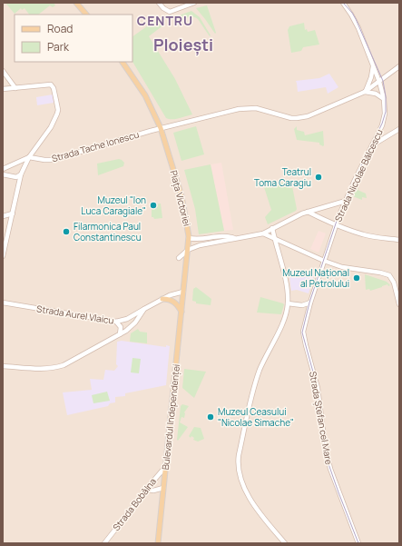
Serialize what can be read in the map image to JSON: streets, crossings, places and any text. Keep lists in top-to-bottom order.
{
  "streets": {
    "main road": [
      "Strada Tache Ionescu",
      "Strada Nicolae Bălcescu",
      "Piața Victoriei",
      "Strada Aurel Vlaicu",
      "Bulevardul Independenței",
      "Strada Ștefan cel Mare",
      "Strada Bobâlna"
    ]
  },
  "crossings": [
    ["Strada Tache Ionescu", "Strada Nicolae Bălcescu"],
    ["Strada Tache Ionescu", "Piața Victoriei"],
    ["Strada Nicolae Bălcescu", "Strada Ștefan cel Mare"],
    ["Piața Victoriei", "Strada Aurel Vlaicu"],
    ["Piața Victoriei", "Bulevardul Independenței"],
    ["Strada Aurel Vlaicu", "Bulevardul Independenței"],
    ["Bulevardul Independenței", "Strada Bobâlna"]
  ],
  "districts": ["CENTRU", "Ploiești"],
  "places": [
    "Teatrul Toma Caragiu",
    "Muzeul \"Ion Luca Caragiale\"",
    "Filarmonica Paul Constantinescu",
    "Muzeul Național al Petrolului",
    "Muzeul Ceasului \"Nicolae Simache\""
  ],
  "legend": ["Road", "Park"]
}
